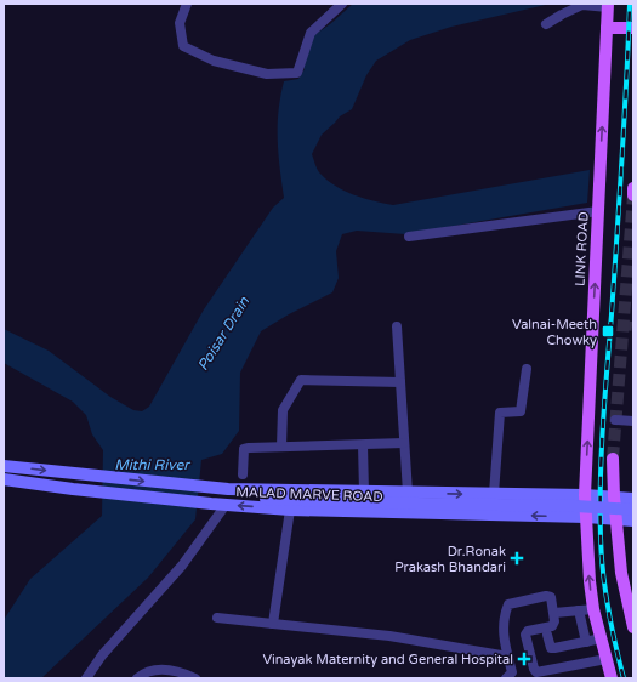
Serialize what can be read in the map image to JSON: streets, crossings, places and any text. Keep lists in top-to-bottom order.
{
  "streets": {
    "main road": ["LINK ROAD", "MALAD MARVE ROAD"]
  },
  "crossings": [
    ["LINK ROAD", "MALAD MARVE ROAD"]
  ],
  "one_way": ["LINK ROAD"],
  "water": ["Poisar Drain", "Mithi River"],
  "places": {
    "transit": ["Valnai-Meeth Chowky"],
    "health": ["Dr.Ronak Prakash Bhandari", "Vinayak Maternity and General Hospital"]
  }
}
